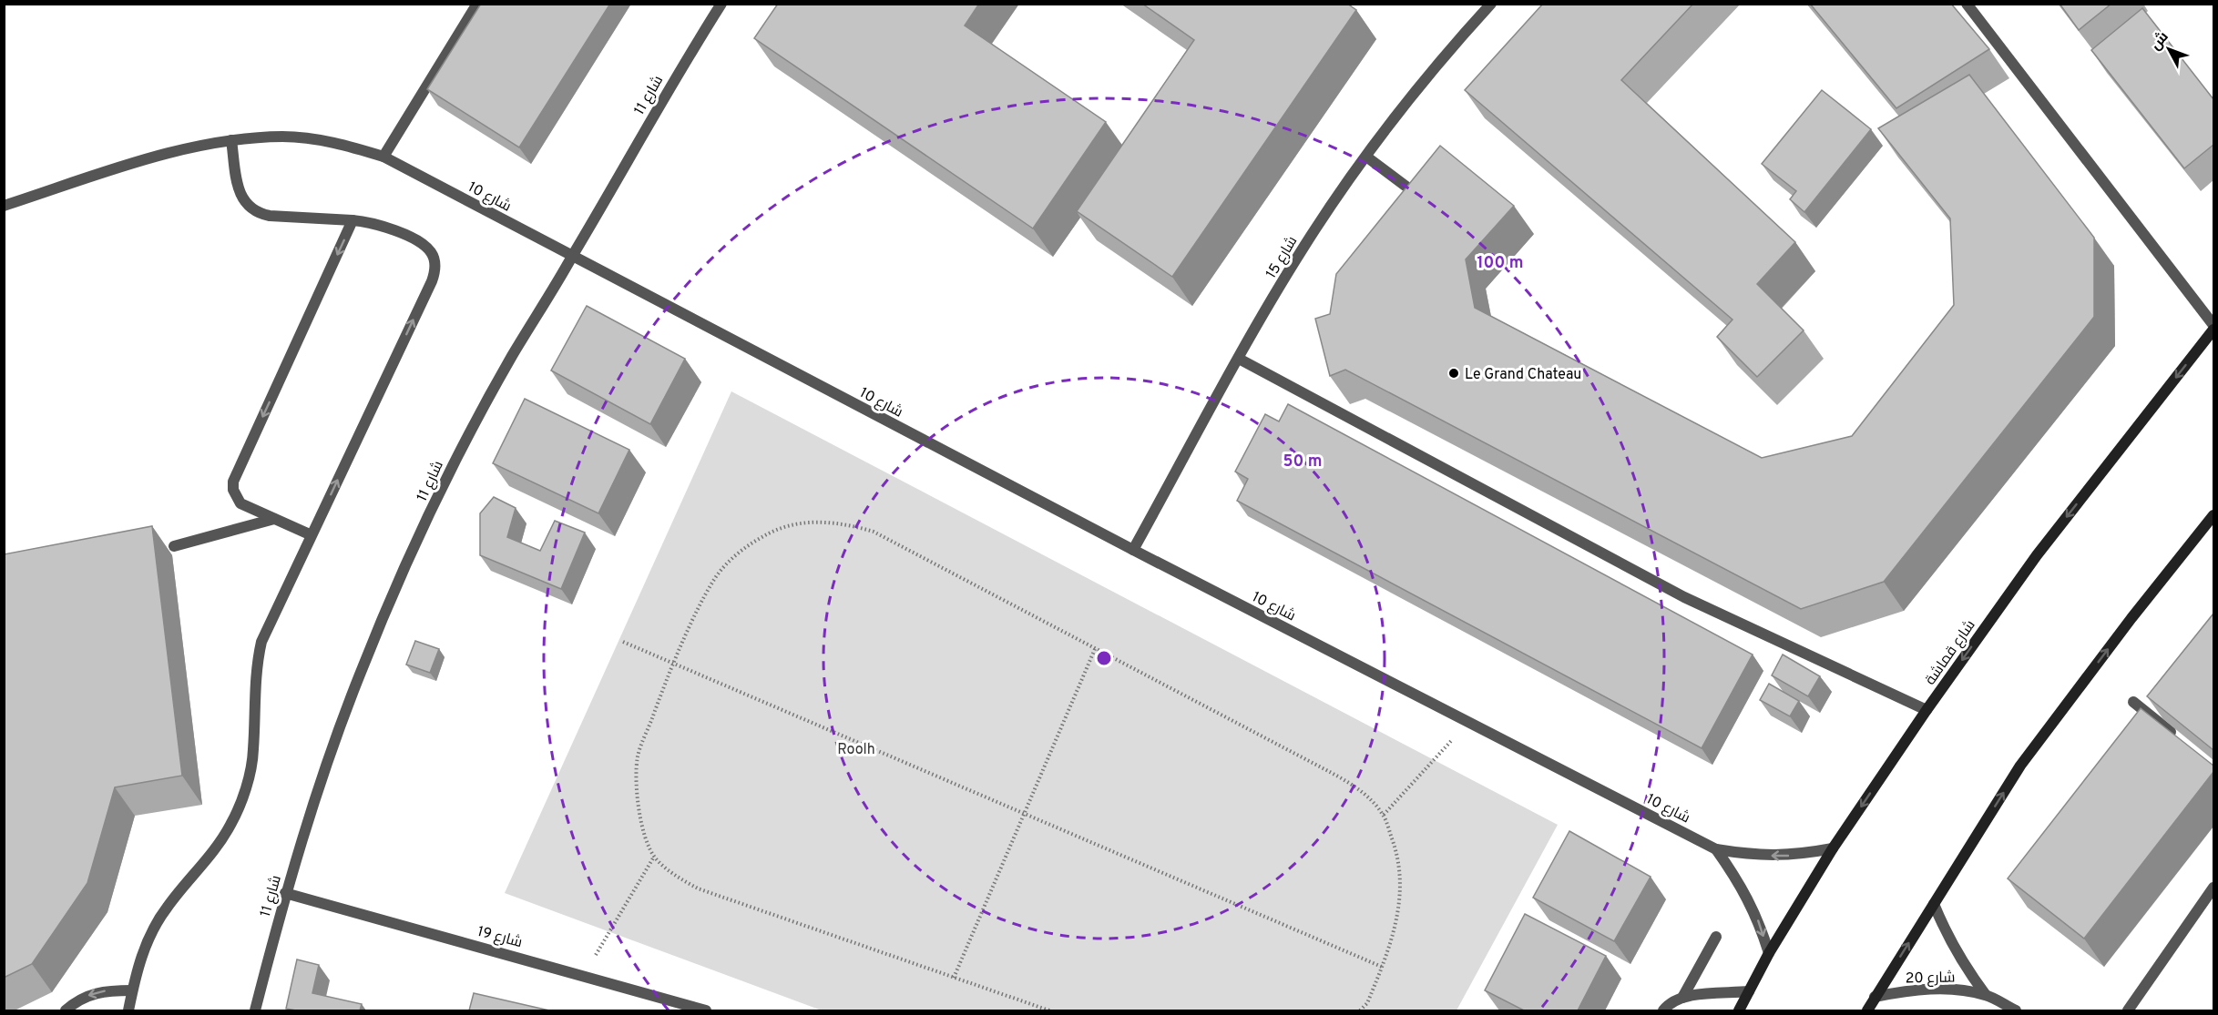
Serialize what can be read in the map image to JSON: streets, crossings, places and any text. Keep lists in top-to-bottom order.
{
  "streets": {
    "street": [
      "شارع 11",
      "شارع 10",
      "شارع 15",
      "شارع قماشة",
      "شارع 19",
      "شارع 20"
    ]
  },
  "crossings": [
    ["شارع 11", "شارع 10"],
    ["شارع 11", "شارع 19"],
    ["شارع 10", "شارع 15"],
    ["شارع 10", "شارع قماشة"]
  ],
  "one_way": ["شارع قماشة"],
  "parks": ["Roolh"],
  "places": ["Le Grand Chateau"],
  "north": "top left",
  "rings": ["100 m", "50 m"]
}
